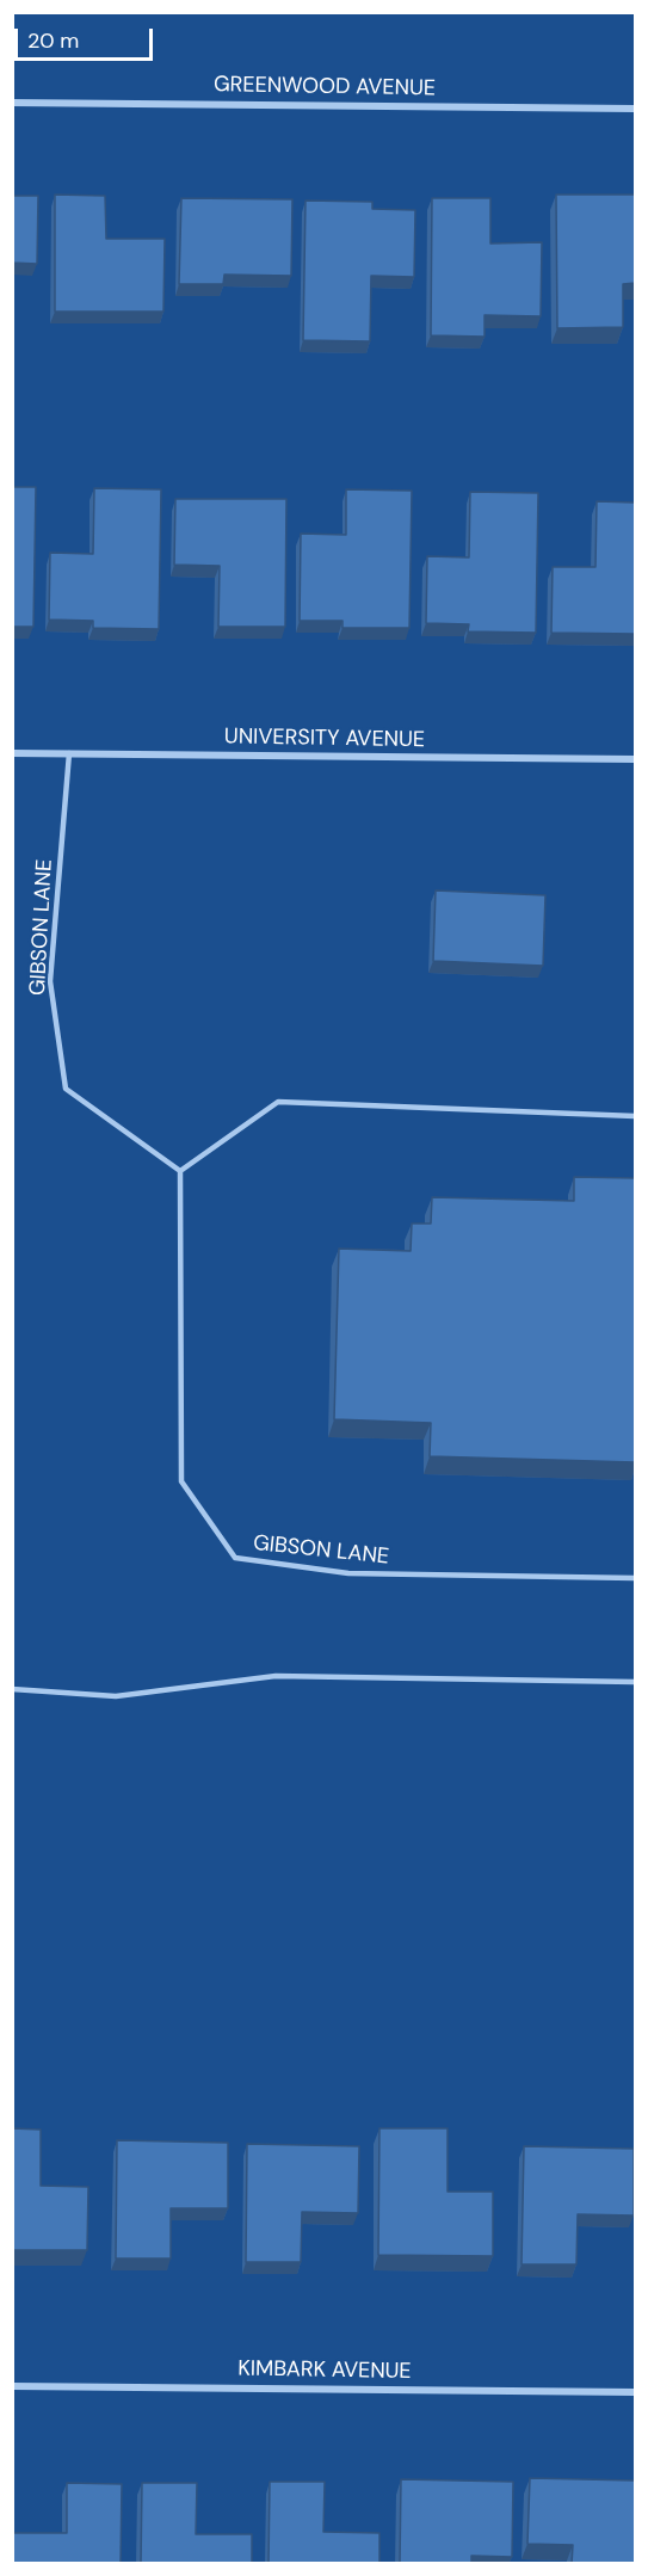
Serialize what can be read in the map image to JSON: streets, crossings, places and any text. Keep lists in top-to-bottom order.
{
  "streets": {
    "street": ["GREENWOOD AVENUE", "UNIVERSITY AVENUE", "KIMBARK AVENUE"],
    "lane": ["GIBSON LANE"]
  },
  "crossings": [
    ["UNIVERSITY AVENUE", "GIBSON LANE"]
  ],
  "scale_bar": "20 m"
}
